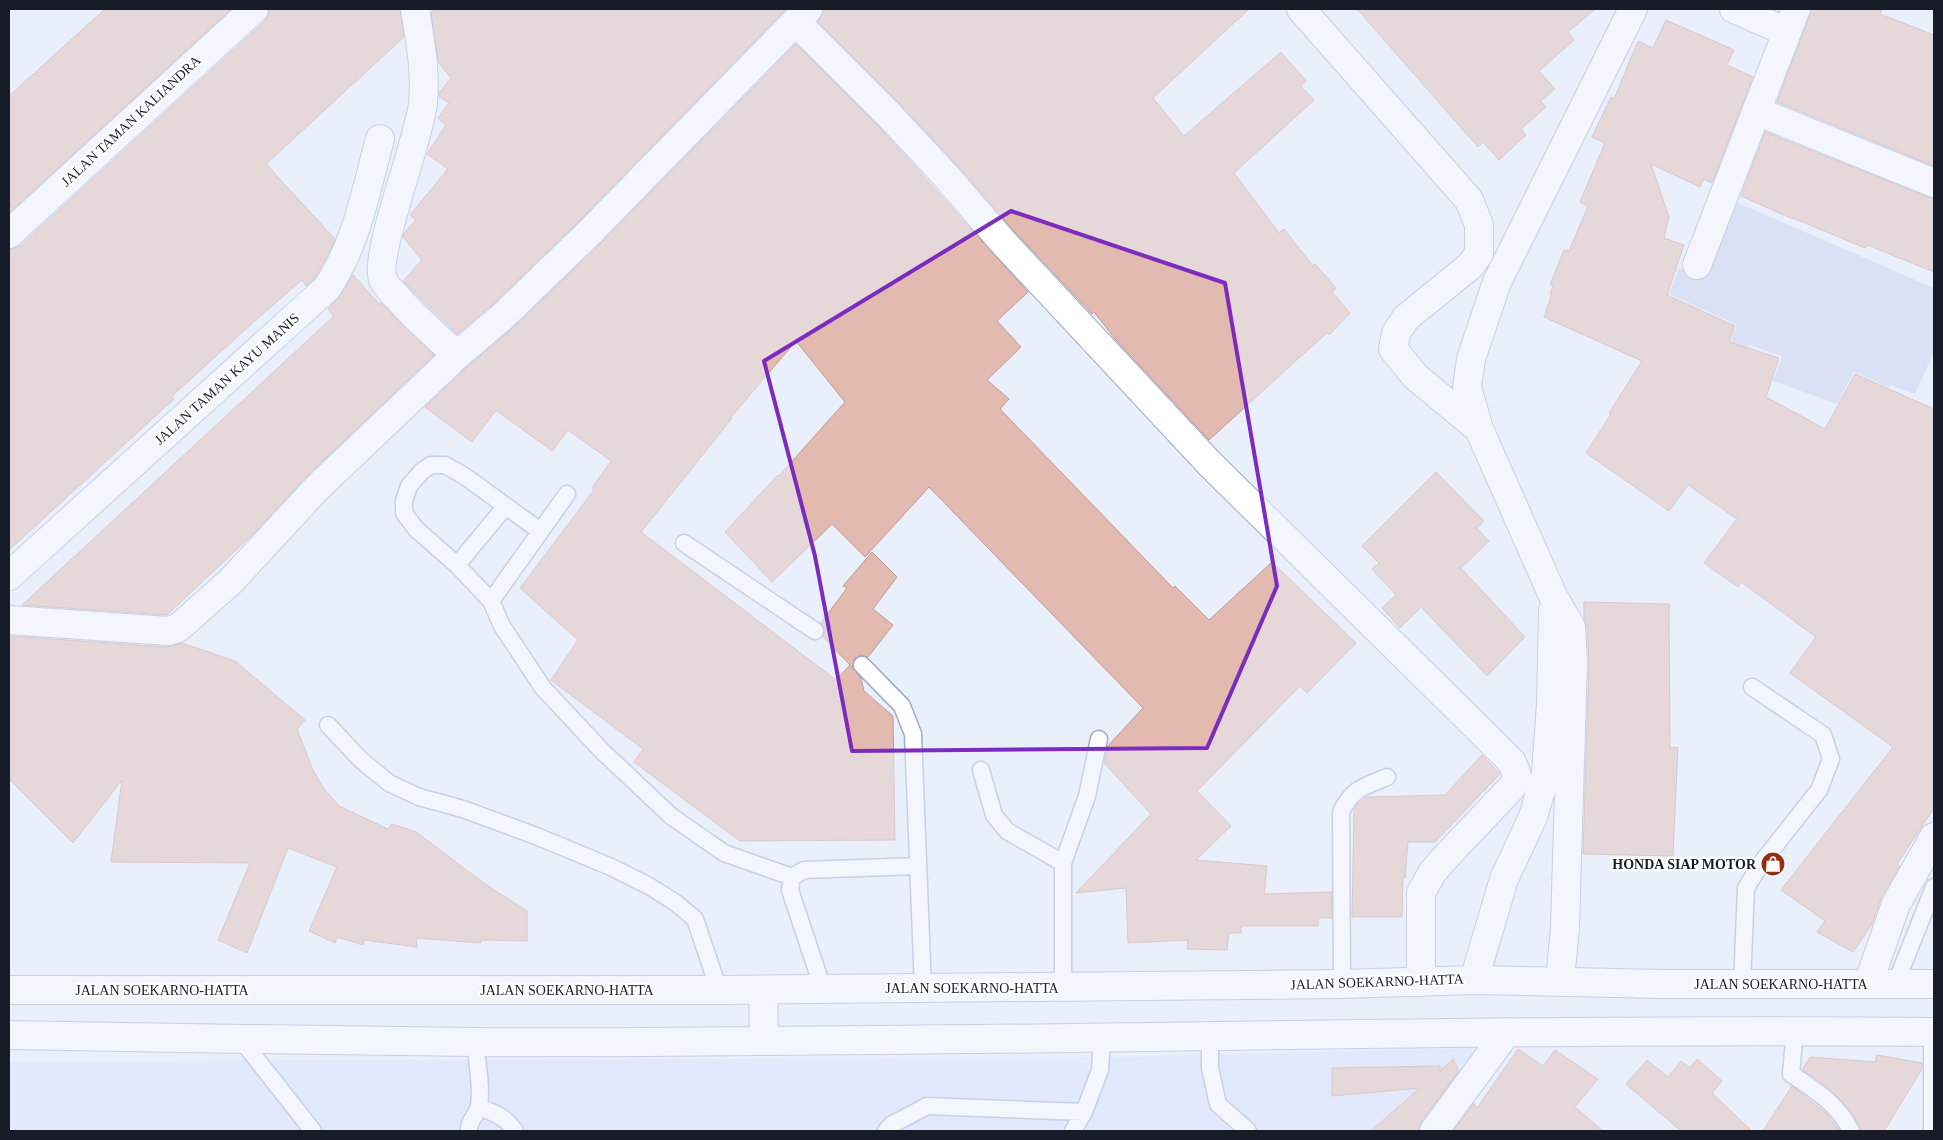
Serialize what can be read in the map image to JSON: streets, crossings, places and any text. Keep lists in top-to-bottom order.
{
  "streets": {
    "main road": ["JALAN TAMAN KALIANDRA", "JALAN TAMAN KAYU MANIS", "JALAN SOEKARNO-HATTA"]
  },
  "places": {
    "shop": ["HONDA SIAP MOTOR"]
  }
}
